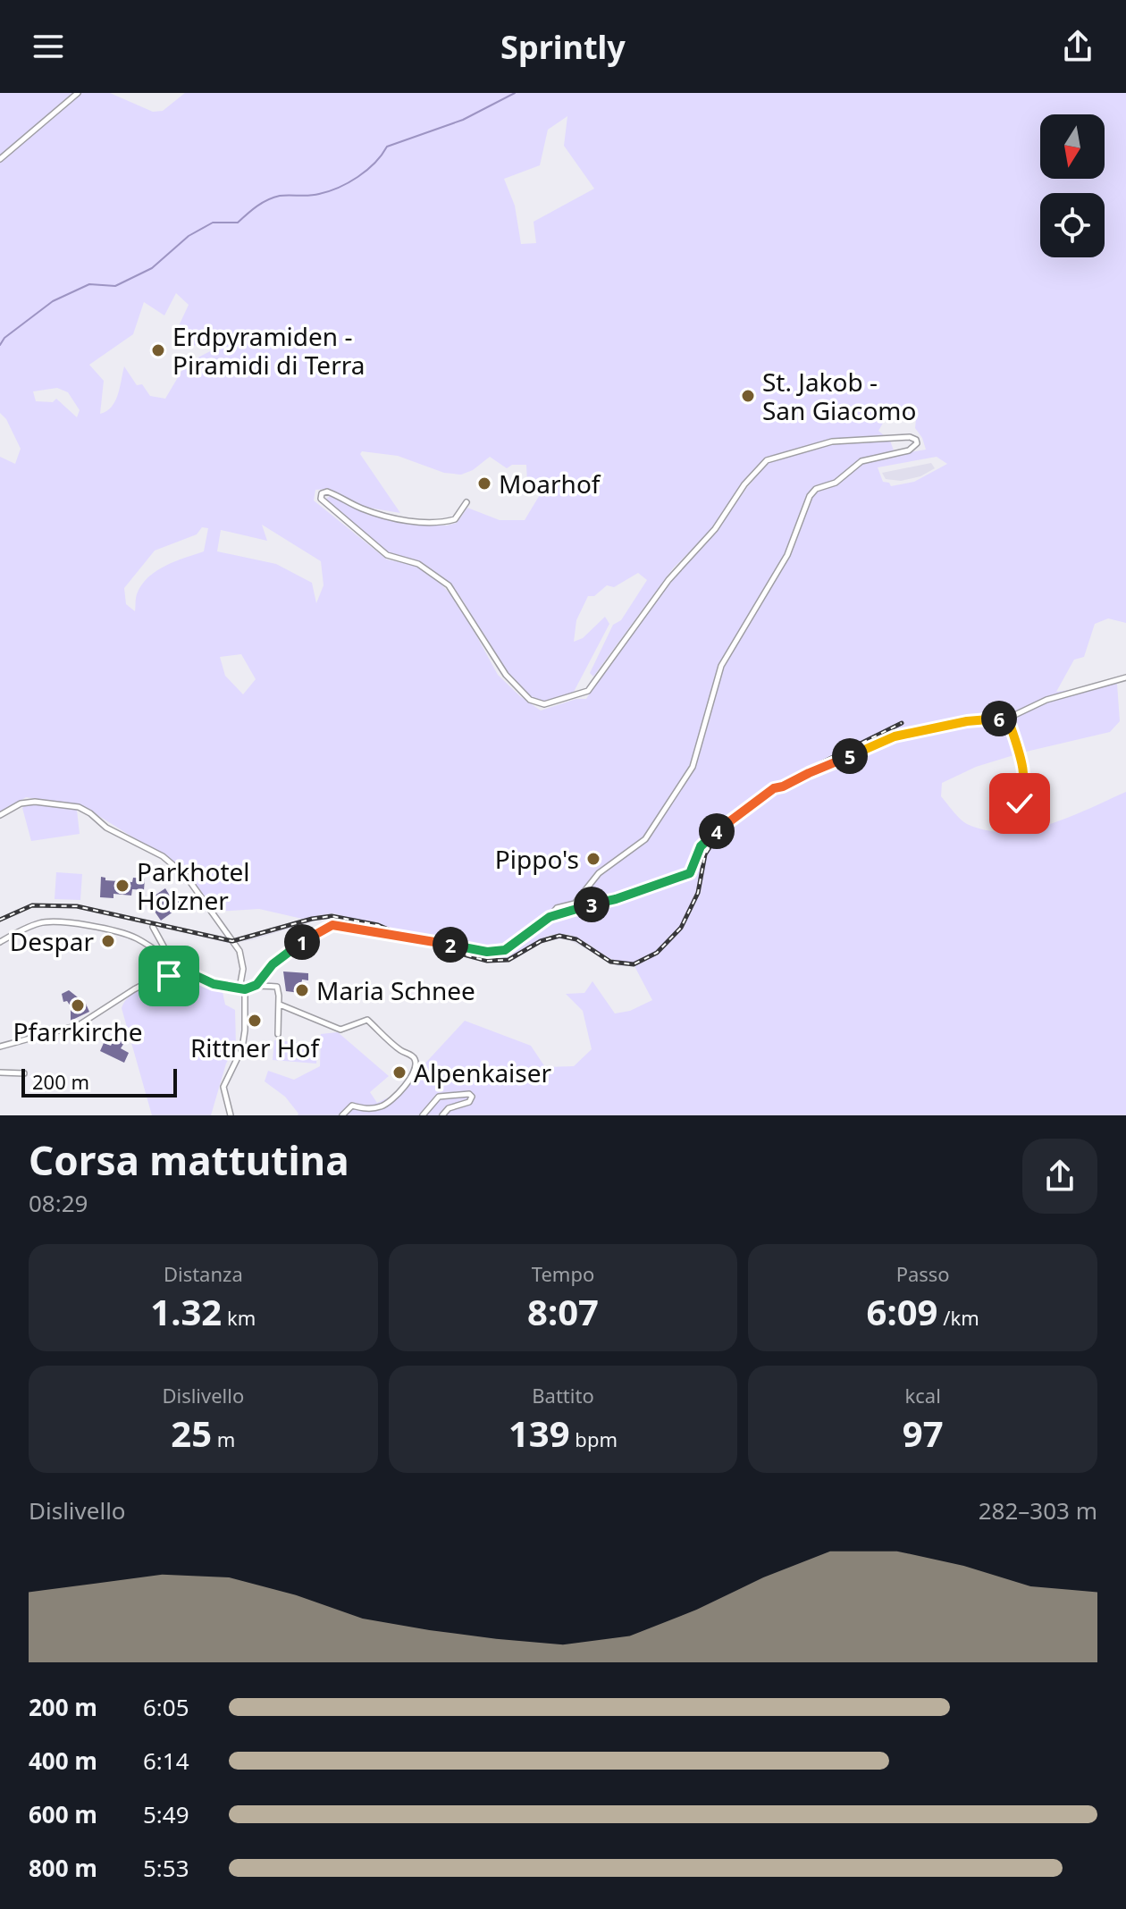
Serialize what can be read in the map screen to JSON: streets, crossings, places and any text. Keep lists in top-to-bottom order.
{
  "places": [
    "Erdpyramiden - Piramidi di Terra",
    "St. Jakob - San Giacomo",
    "Moarhof",
    "Pippo's",
    "Parkhotel Holzner",
    "Despar",
    "Maria Schnee",
    "Pfarrkirche",
    "Rittner Hof",
    "Alpenkaiser"
  ],
  "scale_bar": "200 m",
  "north": "bottom",
  "page": {
    "header": "Sprintly",
    "pins": [
      "6",
      "5",
      "4",
      "3",
      "1",
      "2"
    ],
    "scale": "200 m",
    "heading": ["Corsa mattutina", "08:29"],
    "stats": [
      ["Distanza", "1.32 km"],
      ["Tempo", "8:07"],
      ["Passo", "6:09 /km"],
      ["Dislivello", "25 m"],
      ["Battito", "139 bpm"],
      ["kcal", "97"]
    ],
    "chart": ["Dislivello", "282–303 m"],
    "list": [
      {
        "name": "200 m",
        "note": "6:05"
      },
      {
        "name": "400 m",
        "note": "6:14"
      },
      {
        "name": "600 m",
        "note": "5:49"
      },
      {
        "name": "800 m",
        "note": "5:53"
      }
    ]
  }
}
